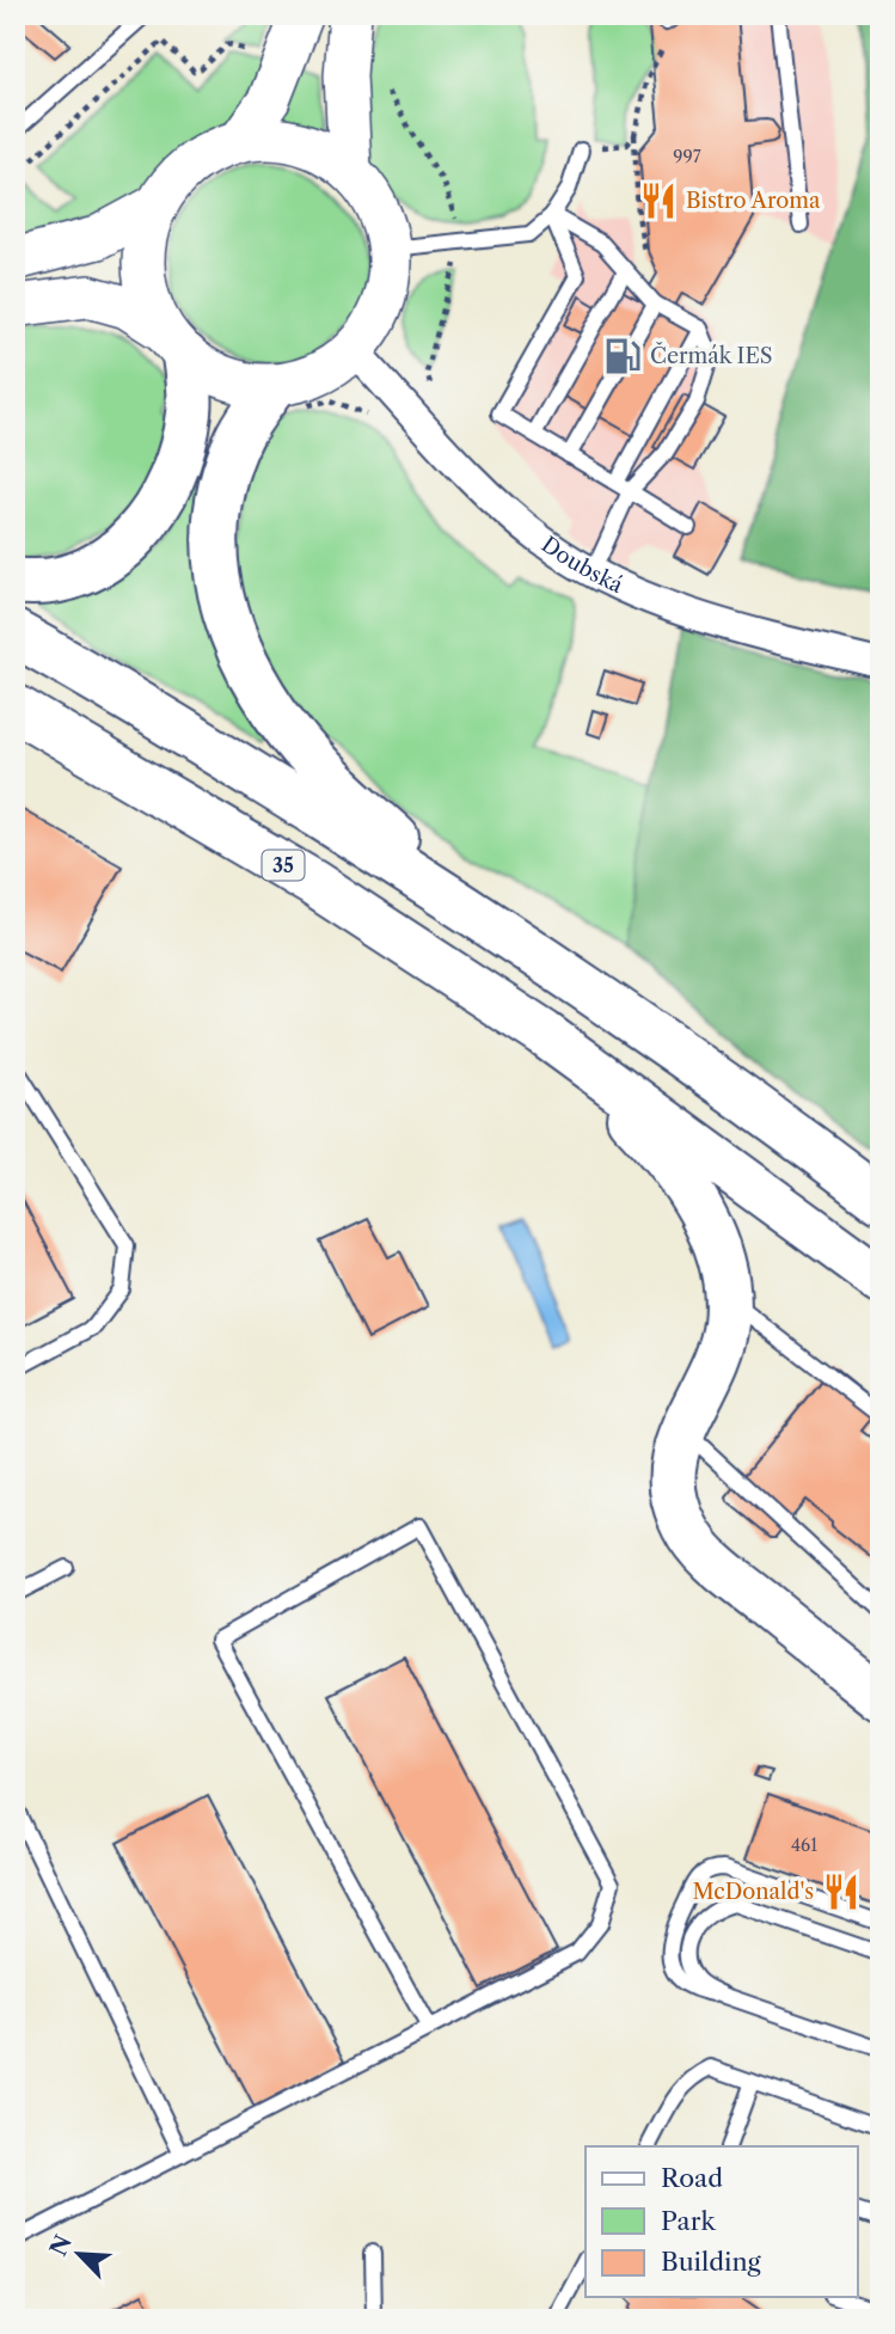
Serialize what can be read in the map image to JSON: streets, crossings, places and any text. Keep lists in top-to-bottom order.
{
  "streets": {
    "highway": ["35"],
    "street": ["Doubská"]
  },
  "places": {
    "restaurant": ["Bistro Aroma", "McDonald's"],
    "fuel station": ["Čermák IES"]
  },
  "house_numbers": ["997", "461"],
  "legend": ["Road", "Park", "Building"],
  "north": "top left"
}
